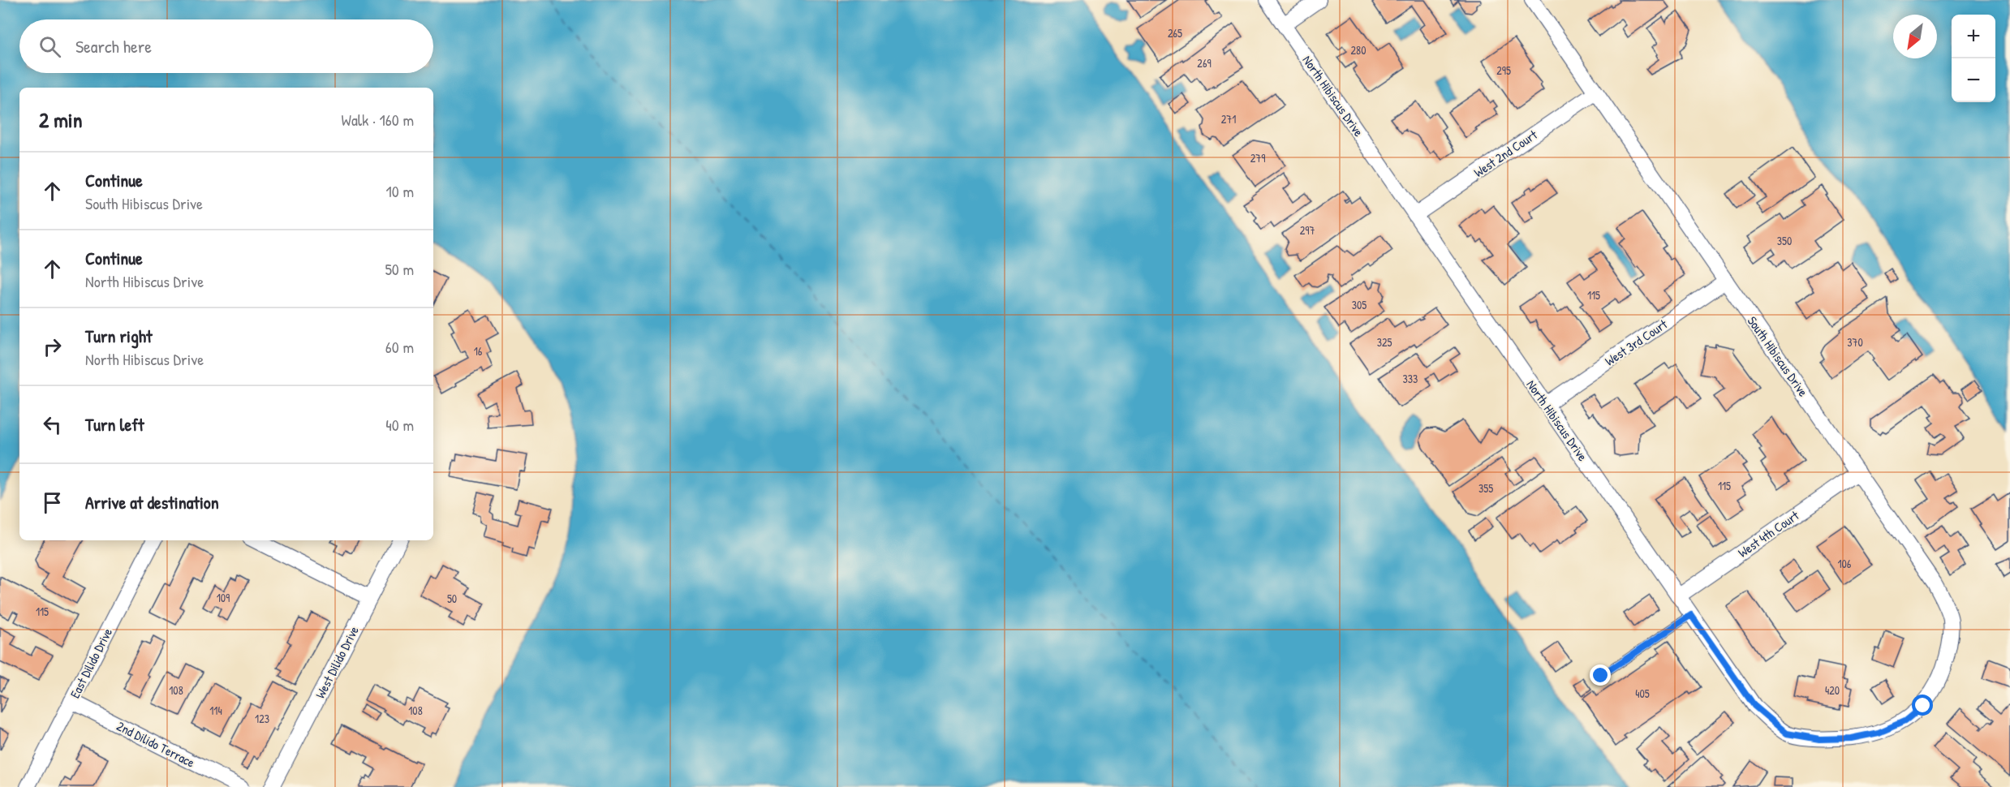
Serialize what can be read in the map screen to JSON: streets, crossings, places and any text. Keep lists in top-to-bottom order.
{
  "streets": {
    "street": [
      "North Hibiscus Drive",
      "West 2nd Court",
      "West 3rd Court",
      "South Hibiscus Drive",
      "West 4th Court",
      "West Dilido Drive",
      "East Dilido Drive",
      "2nd Dilido Terrace"
    ]
  },
  "crossings": [
    ["North Hibiscus Drive", "West 2nd Court"],
    ["North Hibiscus Drive", "West 3rd Court"],
    ["North Hibiscus Drive", "South Hibiscus Drive"],
    ["North Hibiscus Drive", "West 4th Court"],
    ["West 2nd Court", "South Hibiscus Drive"],
    ["West 3rd Court", "South Hibiscus Drive"],
    ["South Hibiscus Drive", "West 4th Court"],
    ["East Dilido Drive", "2nd Dilido Terrace"]
  ],
  "house_numbers": [
    "265",
    "280",
    "269",
    "295",
    "271",
    "279",
    "297",
    "350",
    "115",
    "305",
    "325",
    "370",
    "16",
    "333",
    "115",
    "355",
    "106",
    "109",
    "50",
    "115",
    "108",
    "420",
    "405",
    "114",
    "108",
    "123"
  ],
  "north": "bottom left",
  "page": {
    "map_buttons": ["+", "−"],
    "search": "Search here",
    "heading": ["2 min", "Walk · 160 m"],
    "list": [
      ["Continue", "South Hibiscus Drive", "10 m"],
      ["Continue", "North Hibiscus Drive", "50 m"],
      ["Turn right", "North Hibiscus Drive", "60 m"],
      ["Turn left", "40 m"],
      "Arrive at destination"
    ]
  }
}
